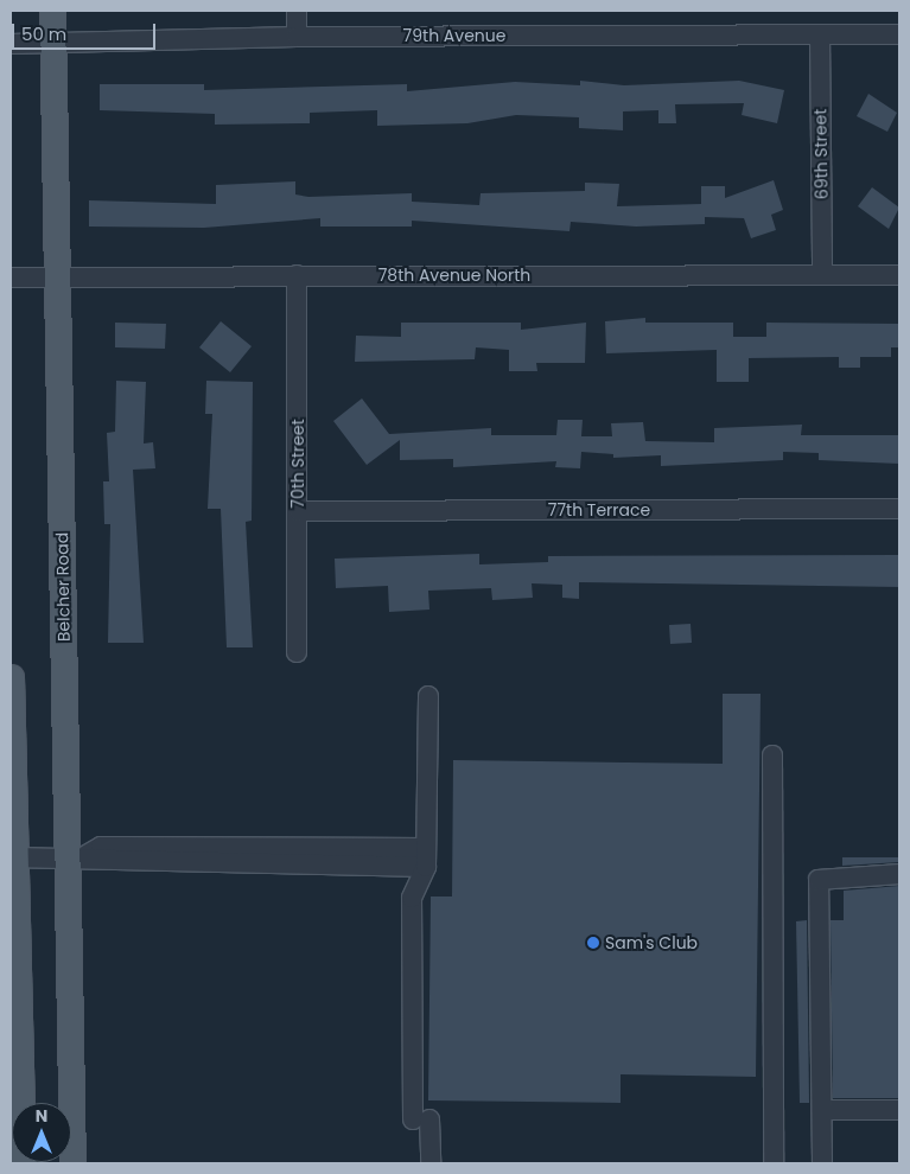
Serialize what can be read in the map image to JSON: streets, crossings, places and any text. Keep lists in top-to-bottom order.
{
  "streets": {
    "main road": ["Belcher Road"],
    "street": [
      "79th Avenue",
      "69th Street",
      "78th Avenue North",
      "70th Street",
      "77th Terrace"
    ]
  },
  "crossings": [
    ["79th Avenue", "69th Street"],
    ["79th Avenue", "Belcher Road"],
    ["69th Street", "78th Avenue North"],
    ["78th Avenue North", "70th Street"],
    ["78th Avenue North", "Belcher Road"],
    ["70th Street", "77th Terrace"]
  ],
  "places": ["Sam's Club"],
  "scale_bar": "50 m",
  "north": "top"
}
